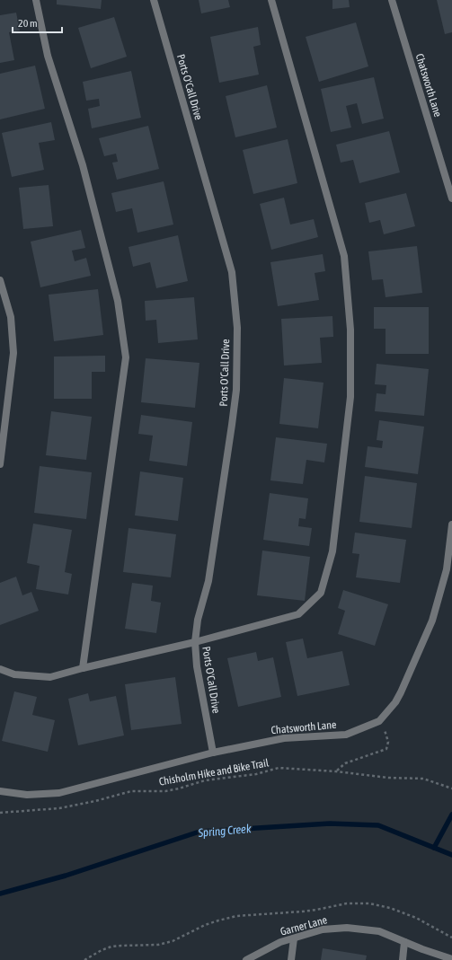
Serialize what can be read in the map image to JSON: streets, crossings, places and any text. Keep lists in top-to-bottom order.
{
  "streets": {
    "street": ["Chatsworth Lane", "Ports O'Call Drive", "Garner Lane"],
    "path": ["Chisholm Hike and Bike Trail"]
  },
  "crossings": [
    ["Chatsworth Lane", "Ports O'Call Drive"]
  ],
  "water": ["Spring Creek"],
  "scale_bar": "20 m"
}
